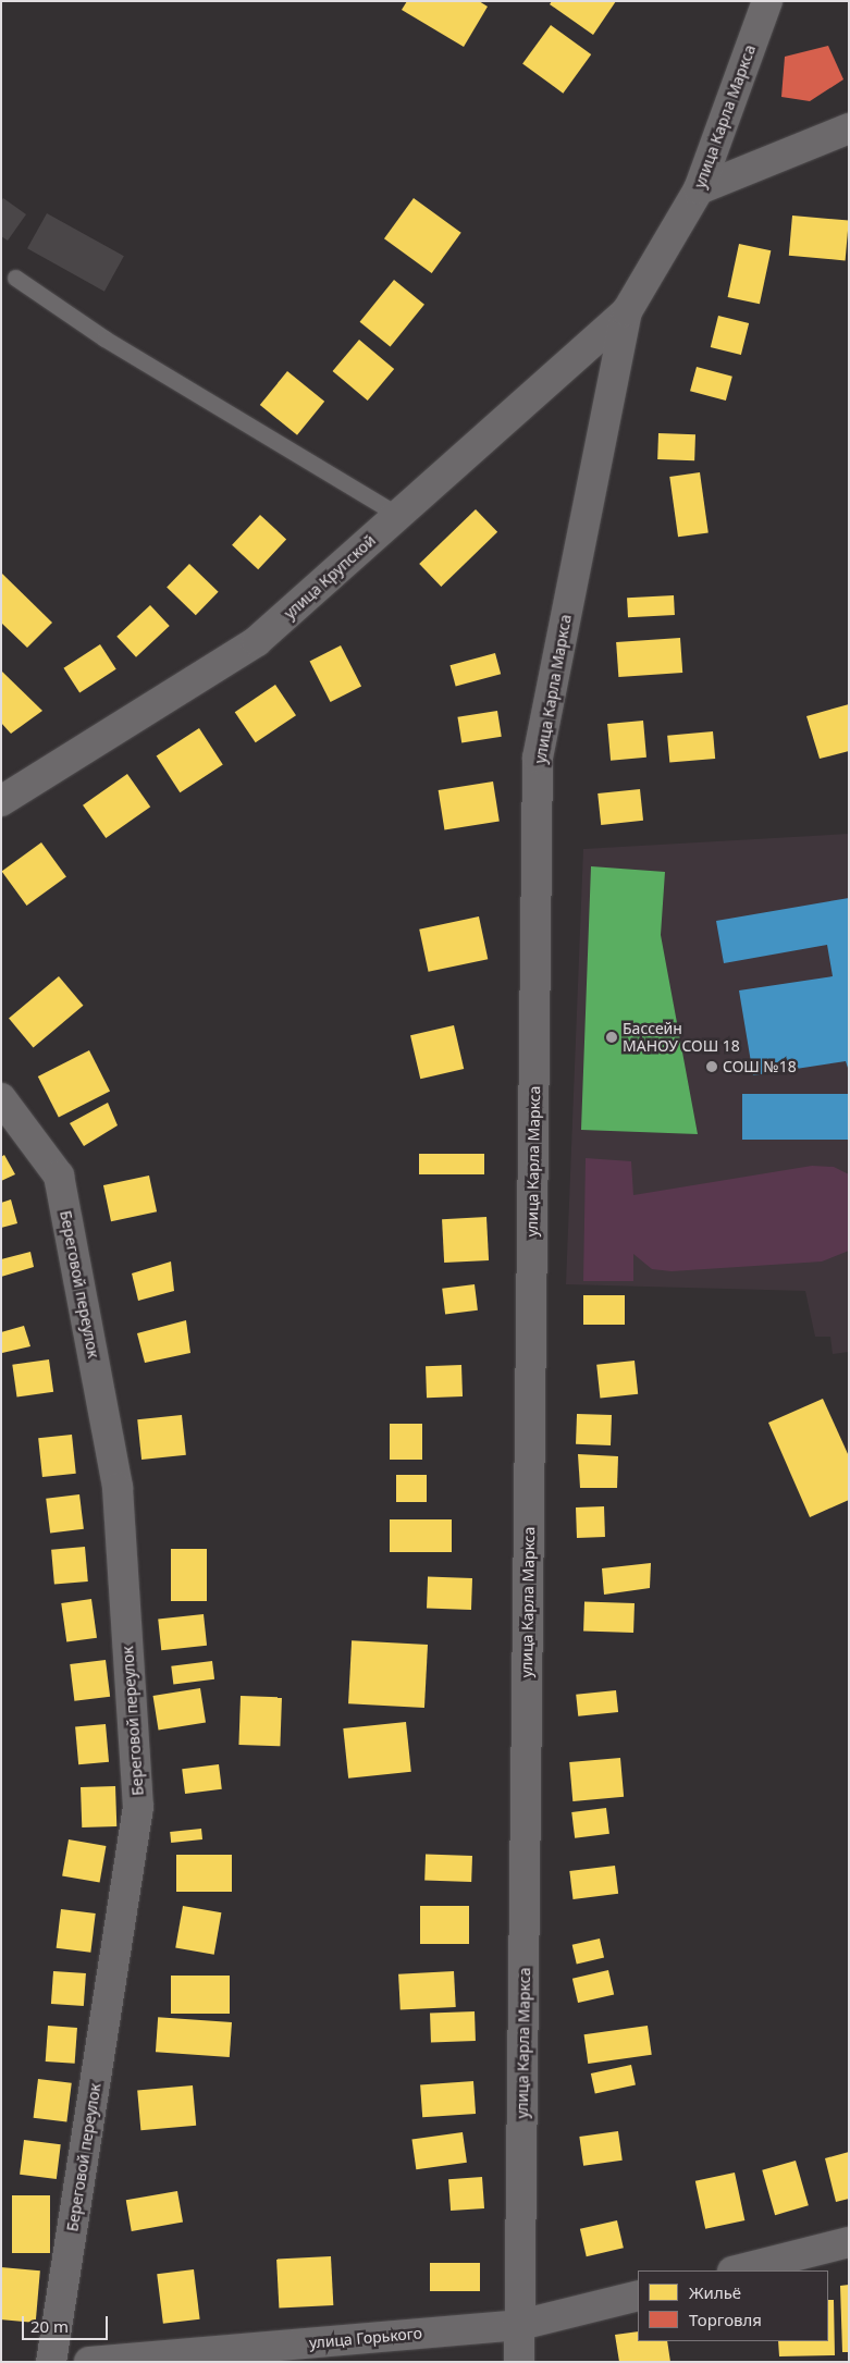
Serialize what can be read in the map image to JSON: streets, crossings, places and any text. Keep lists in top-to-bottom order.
{
  "streets": {
    "street": [
      "улица Карла Маркса",
      "улица Крупской",
      "Береговой переулок",
      "улица Горького"
    ]
  },
  "crossings": [
    ["улица Карла Маркса", "улица Крупской"],
    ["улица Карла Маркса", "улица Горького"]
  ],
  "places": ["Бассейн МАНОУ СОШ 18", "СОШ №18"],
  "legend": ["Жильё", "Торговля"],
  "scale_bar": "20 m"
}
